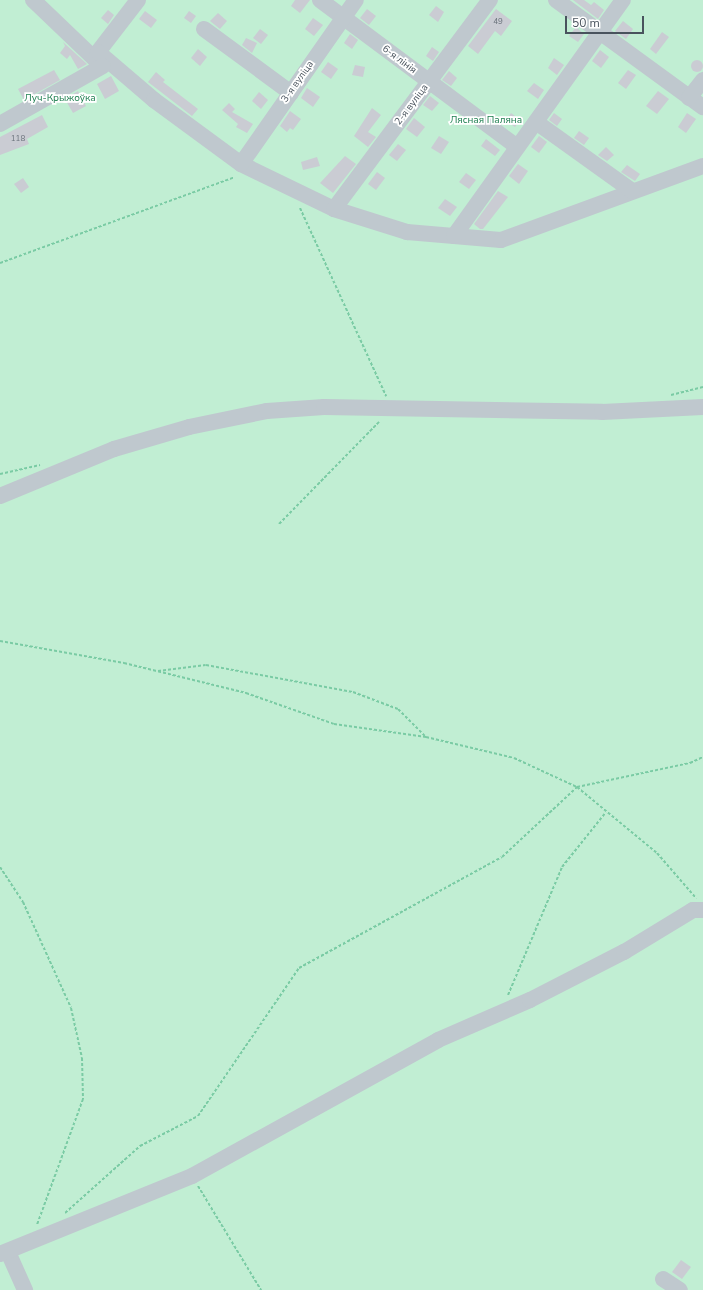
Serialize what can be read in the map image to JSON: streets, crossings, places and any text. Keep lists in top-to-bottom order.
{
  "streets": {
    "street": ["6-я лінія", "3-я вуліца", "2-я вуліца"]
  },
  "crossings": [
    ["6-я лінія", "3-я вуліца"],
    ["6-я лінія", "2-я вуліца"]
  ],
  "parks": ["Луч-Крыжоўка", "Лясная Паляна"],
  "house_numbers": ["49", "118"],
  "scale_bar": "50 m"
}
